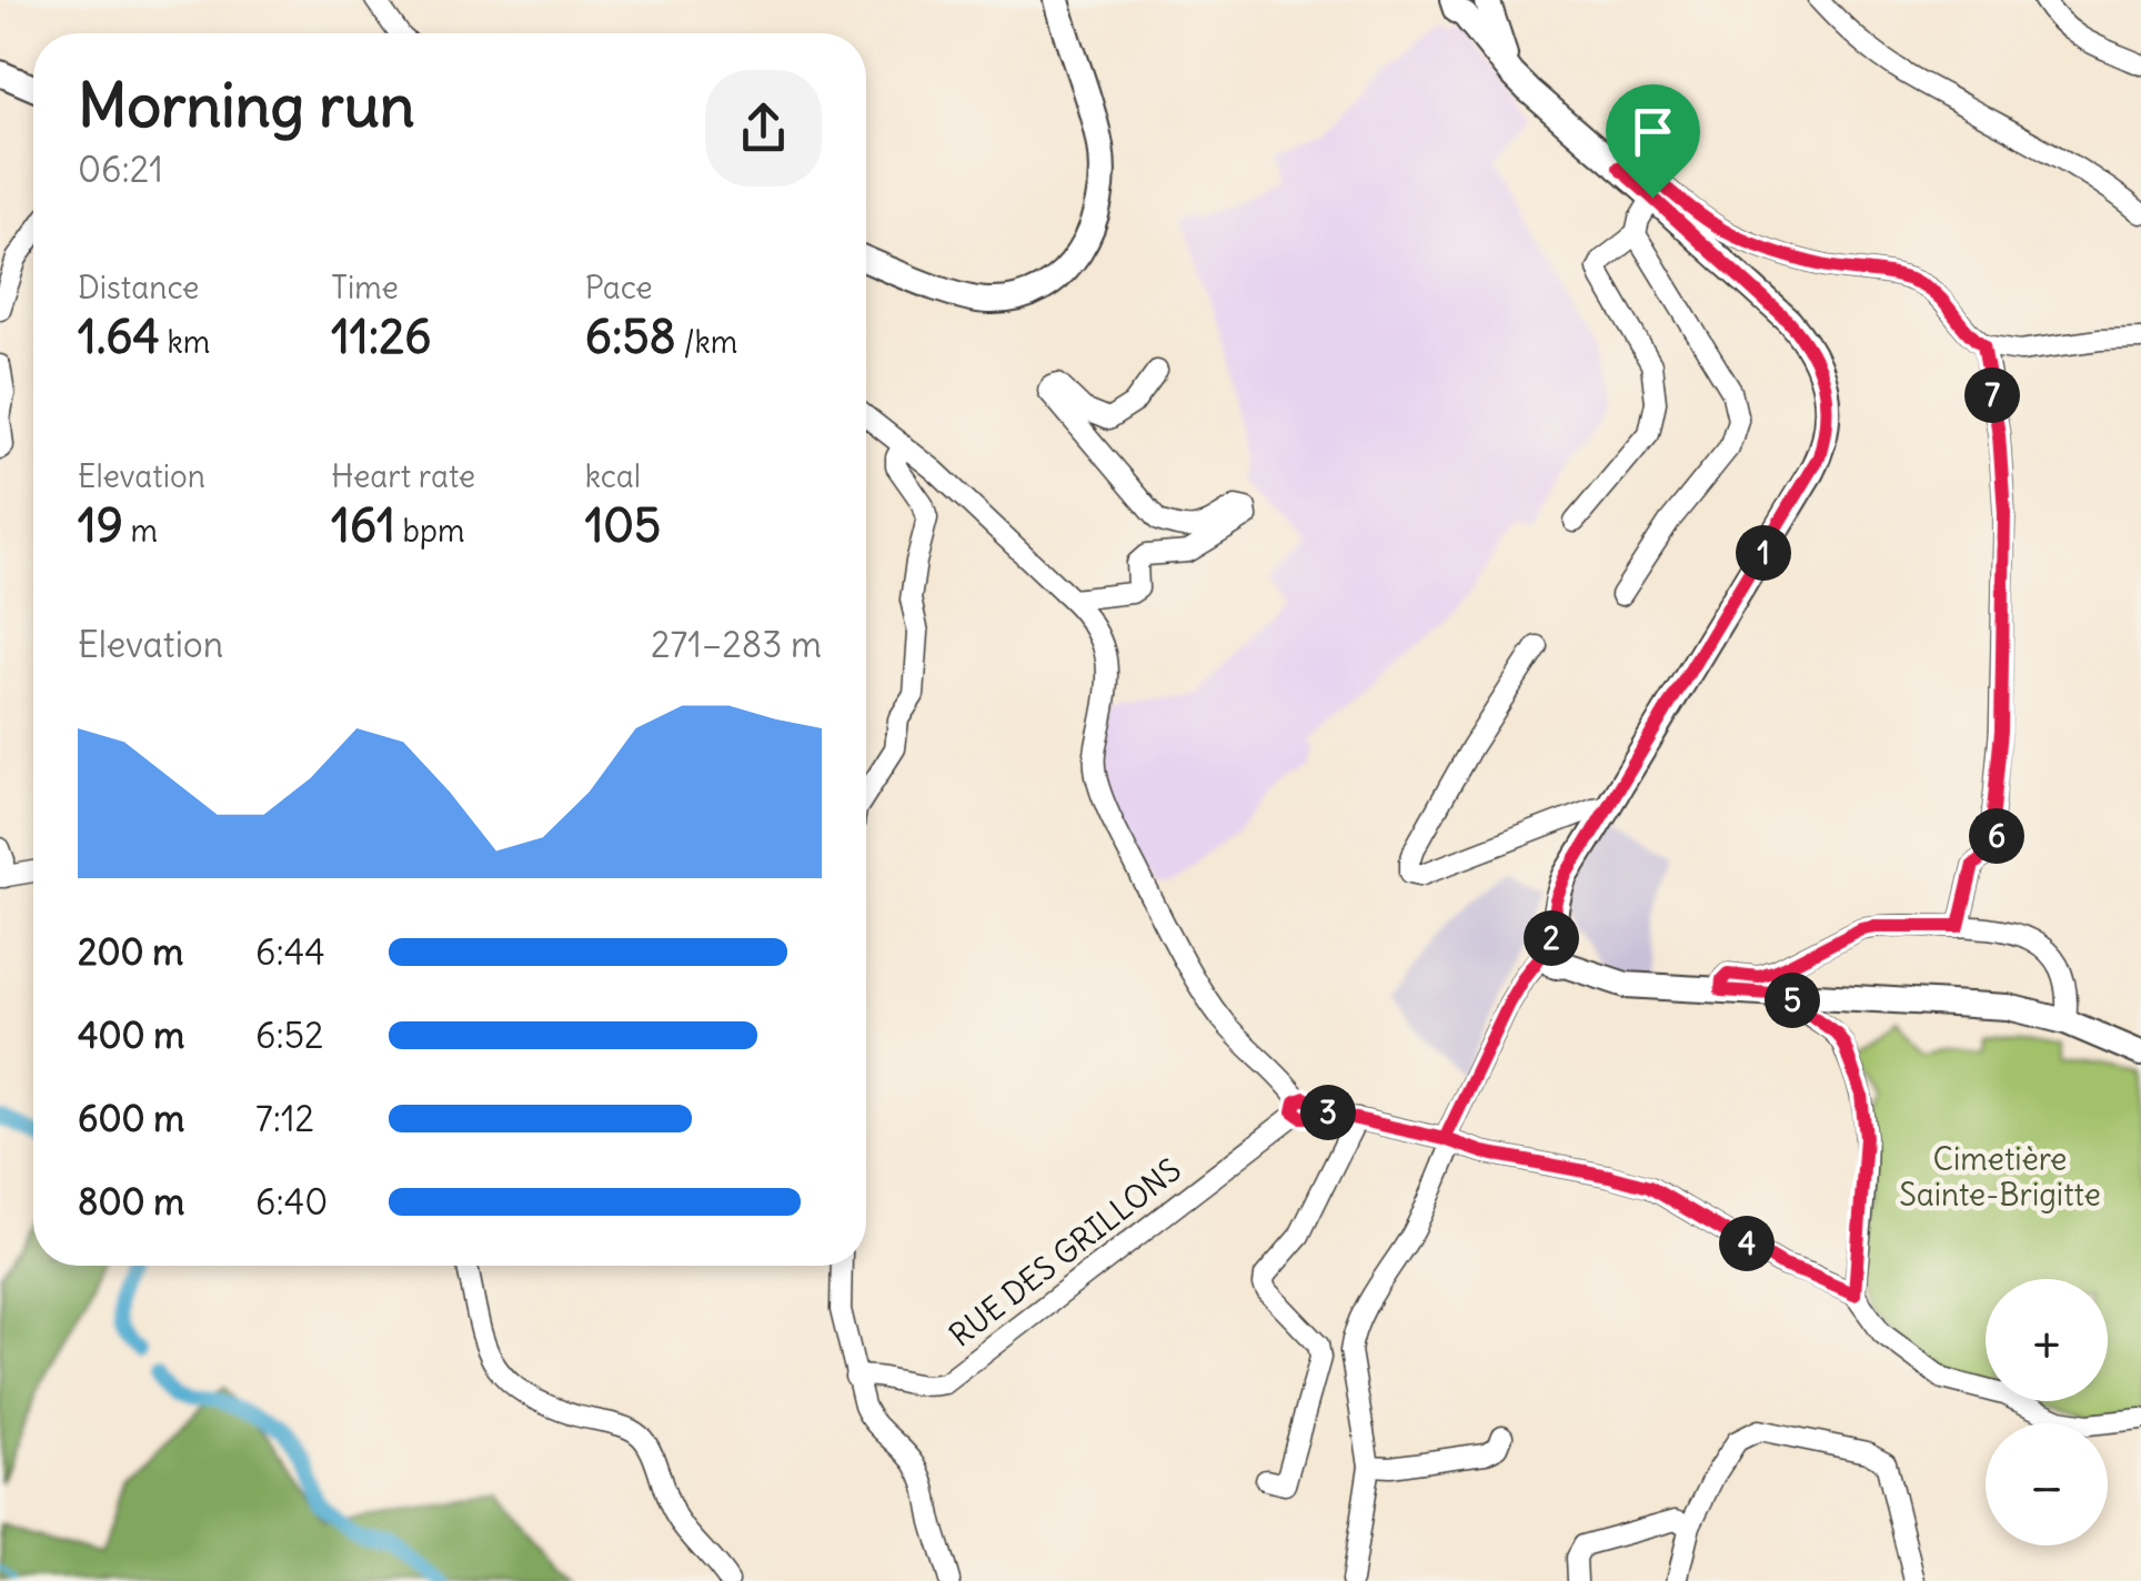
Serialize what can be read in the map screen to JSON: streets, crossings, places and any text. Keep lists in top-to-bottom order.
{
  "streets": {
    "street": ["RUE DES GRILLONS"]
  },
  "parks": ["Cimetière Sainte-Brigitte"],
  "page": {
    "heading": ["Morning run", "06:21"],
    "stats": [
      ["Distance", "1.64 km"],
      ["Time", "11:26"],
      ["Pace", "6:58 /km"],
      ["Elevation", "19 m"],
      ["Heart rate", "161 bpm"],
      ["kcal", "105"]
    ],
    "pins": [
      "7",
      "1",
      "6",
      "2",
      "5",
      "3",
      "4"
    ],
    "chart": ["Elevation", "271–283 m"],
    "list": [
      {
        "name": "200 m",
        "note": "6:44"
      },
      {
        "name": "400 m",
        "note": "6:52"
      },
      {
        "name": "600 m",
        "note": "7:12"
      },
      {
        "name": "800 m",
        "note": "6:40"
      }
    ],
    "map_buttons": ["+", "−"]
  }
}
